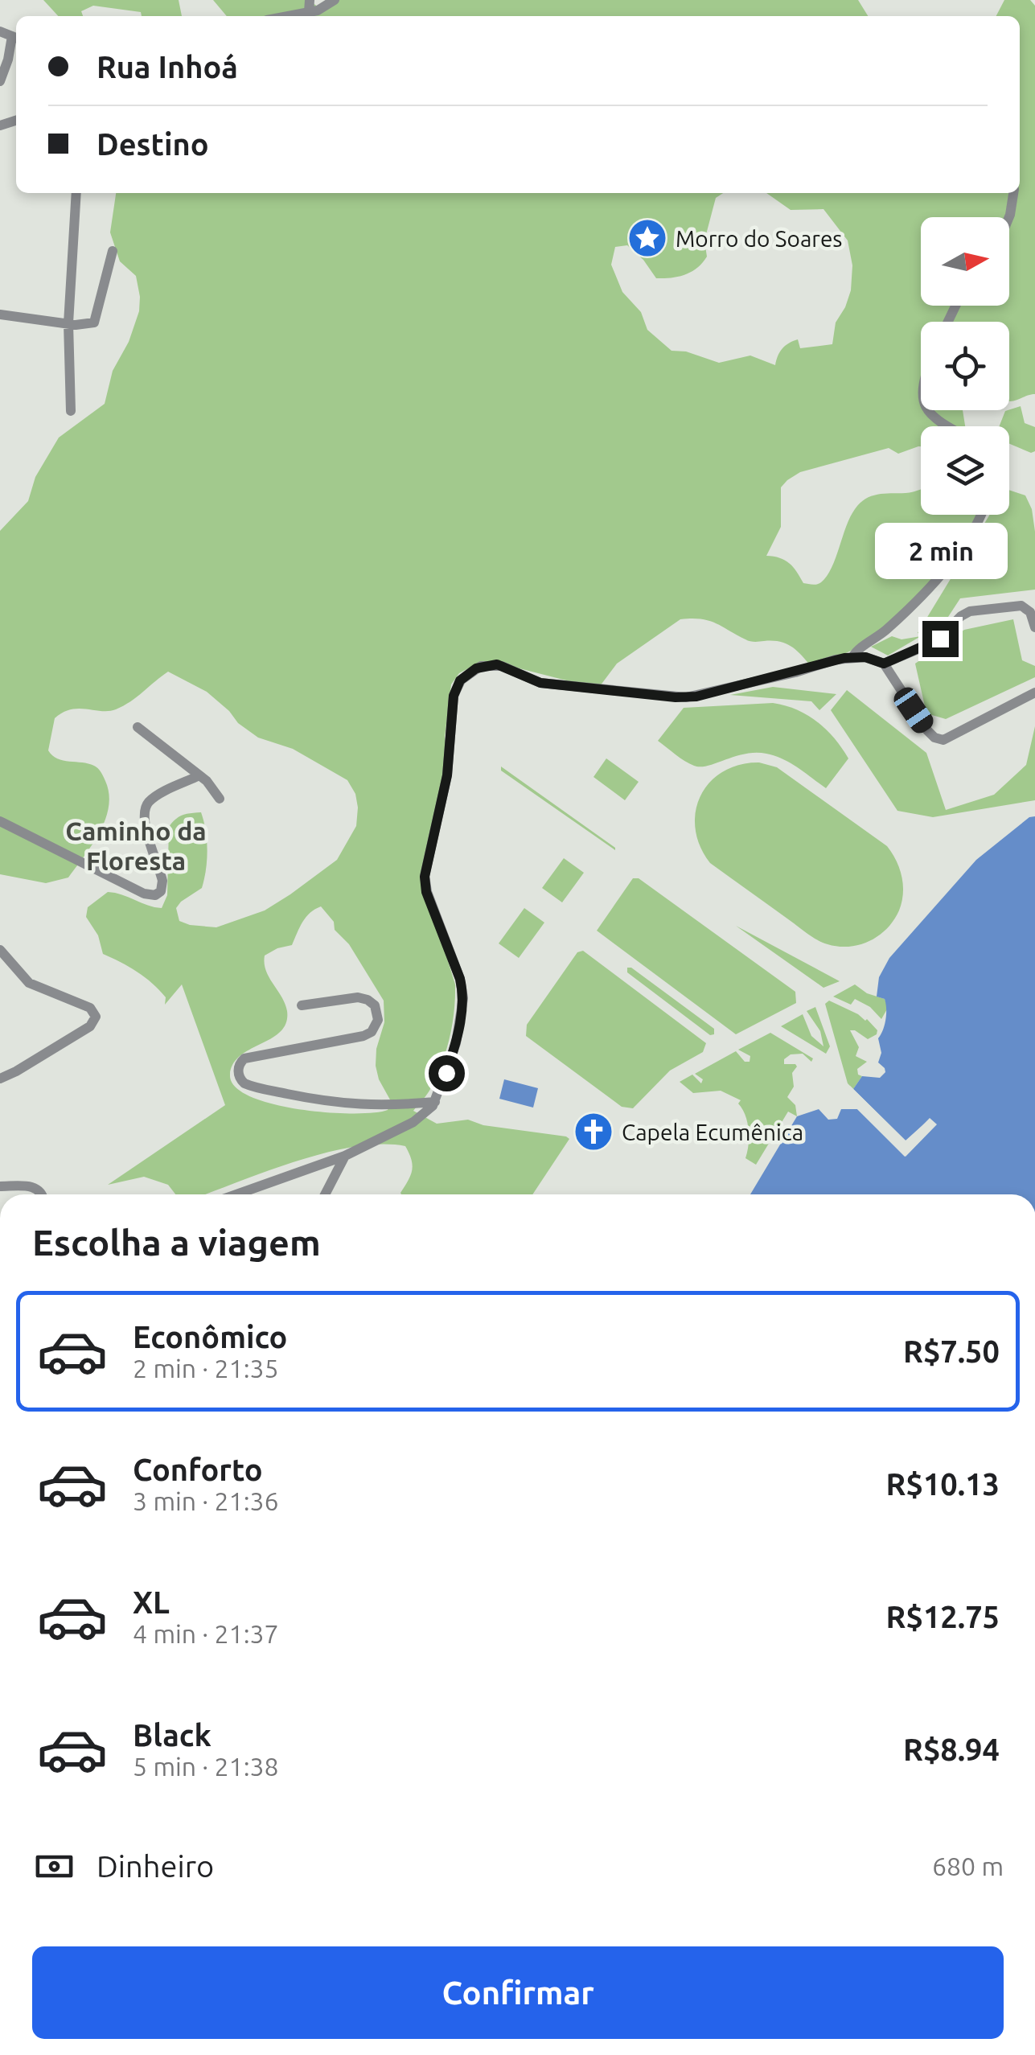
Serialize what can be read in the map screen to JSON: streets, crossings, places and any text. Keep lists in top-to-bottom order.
{
  "districts": ["Caminho da Floresta"],
  "places": {
    "place": ["Morro do Soares"],
    "church": ["Capela Ecumênica"]
  },
  "north": "right",
  "page": {
    "banner": ["Rua Inhoá", "Destino"],
    "bubble": "2 min",
    "heading": "Escolha a viagem",
    "list": [
      {
        "name": "Econômico",
        "note": "2 min · 21:35",
        "value": "R$7.50"
      },
      {
        "name": "Conforto",
        "note": "3 min · 21:36",
        "value": "R$10.13"
      },
      {
        "name": "XL",
        "note": "4 min · 21:37",
        "value": "R$12.75"
      },
      {
        "name": "Black",
        "note": "5 min · 21:38",
        "value": "R$8.94"
      }
    ],
    "pay": ["Dinheiro", "680 m"],
    "buttons": "Confirmar"
  }
}
